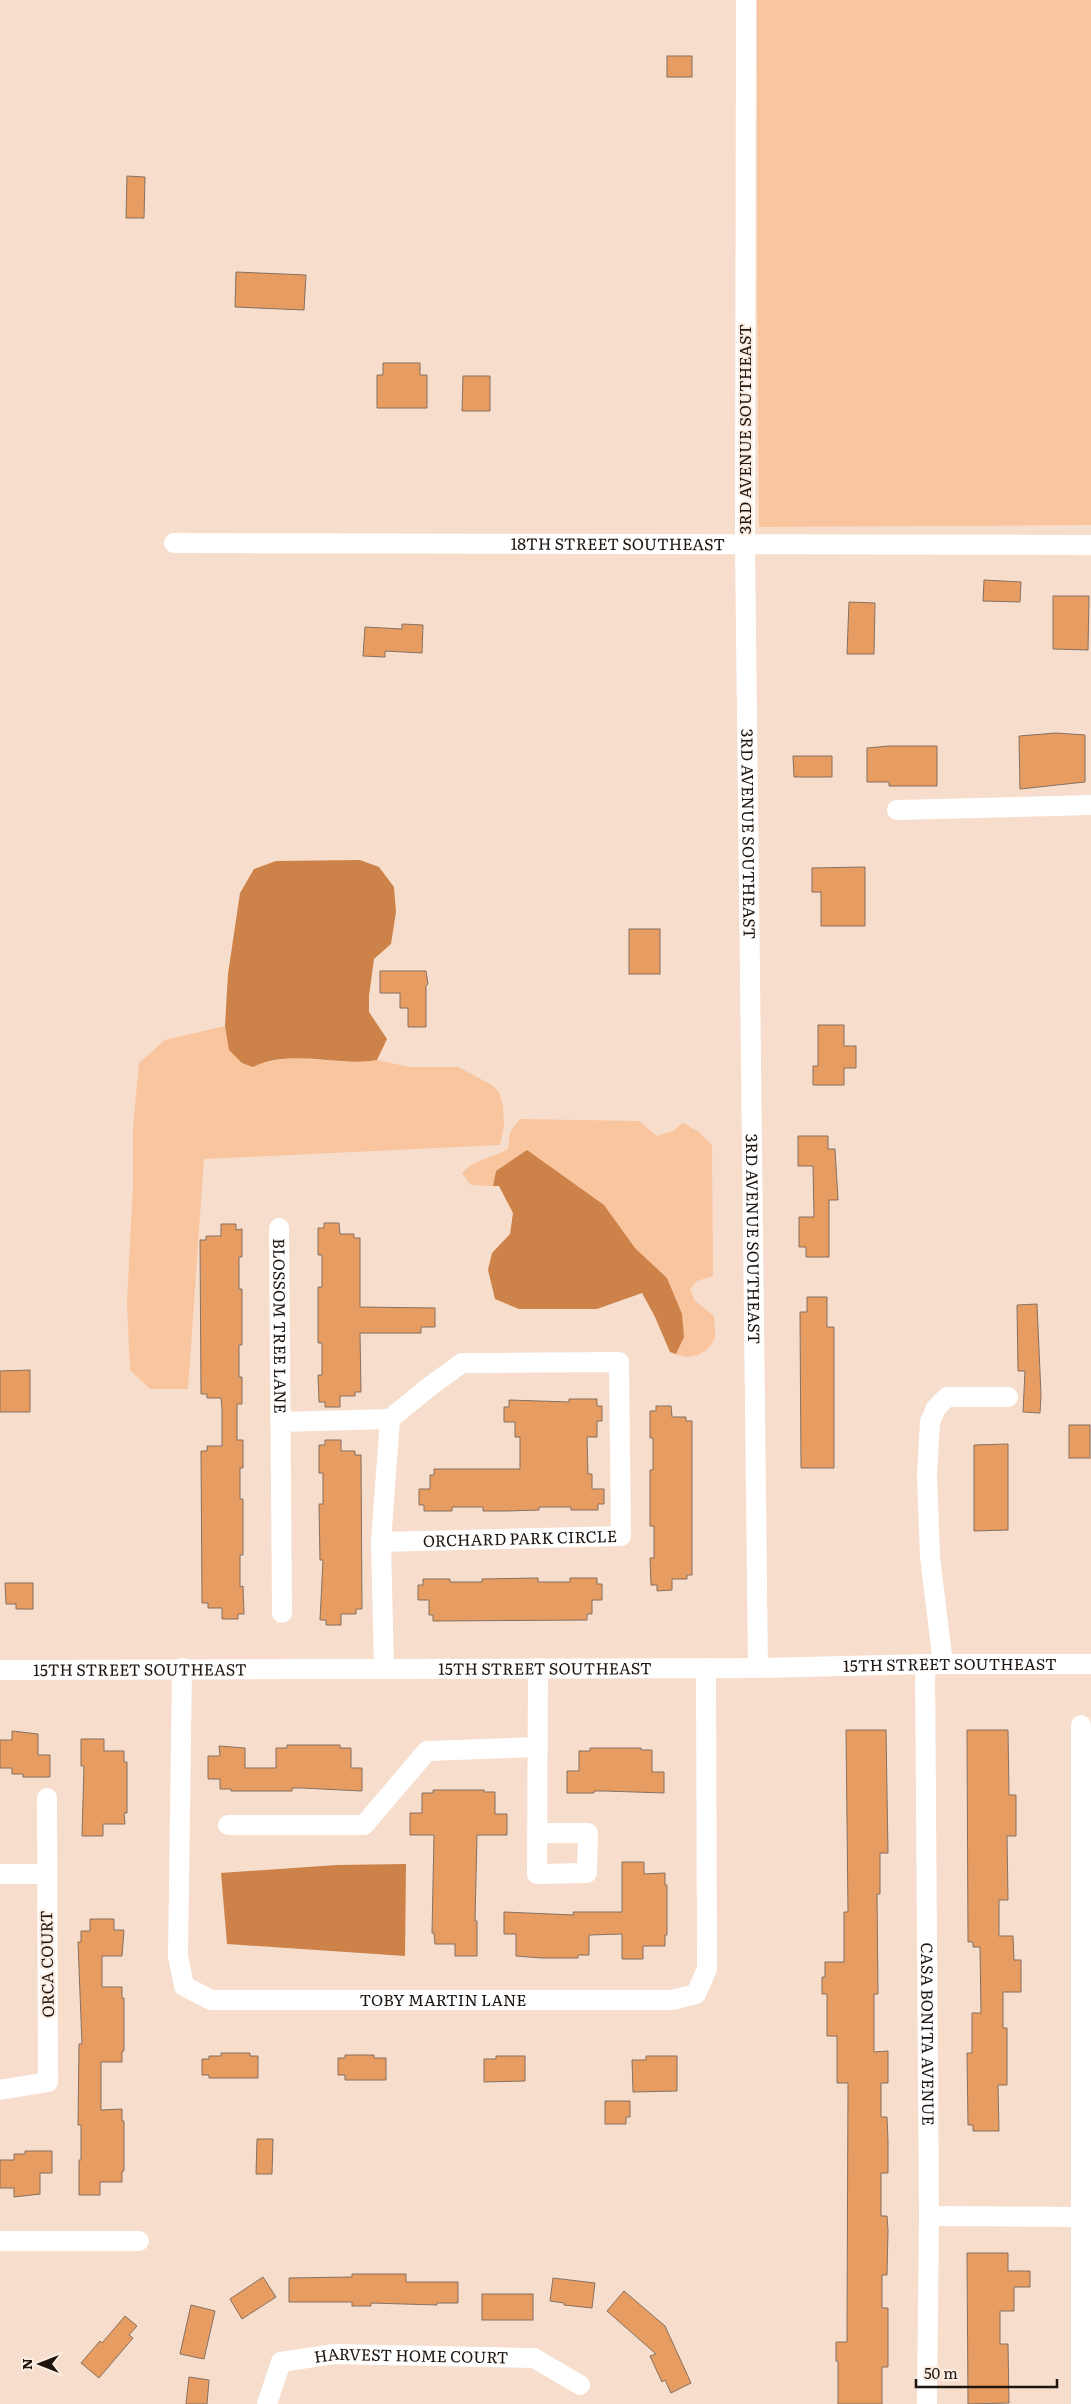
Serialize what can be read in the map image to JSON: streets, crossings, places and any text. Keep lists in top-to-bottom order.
{
  "streets": {
    "street": [
      "3RD AVENUE SOUTHEAST",
      "18TH STREET SOUTHEAST",
      "BLOSSOM TREE LANE",
      "ORCHARD PARK CIRCLE",
      "15TH STREET SOUTHEAST",
      "ORCA COURT",
      "TOBY MARTIN LANE",
      "CASA BONITA AVENUE",
      "HARVEST HOME COURT"
    ]
  },
  "crossings": [
    ["3RD AVENUE SOUTHEAST", "18TH STREET SOUTHEAST"],
    ["3RD AVENUE SOUTHEAST", "15TH STREET SOUTHEAST"],
    ["BLOSSOM TREE LANE", "ORCHARD PARK CIRCLE"],
    ["15TH STREET SOUTHEAST", "TOBY MARTIN LANE"],
    ["15TH STREET SOUTHEAST", "CASA BONITA AVENUE"]
  ],
  "scale_bar": "50 m",
  "north": "left"
}
